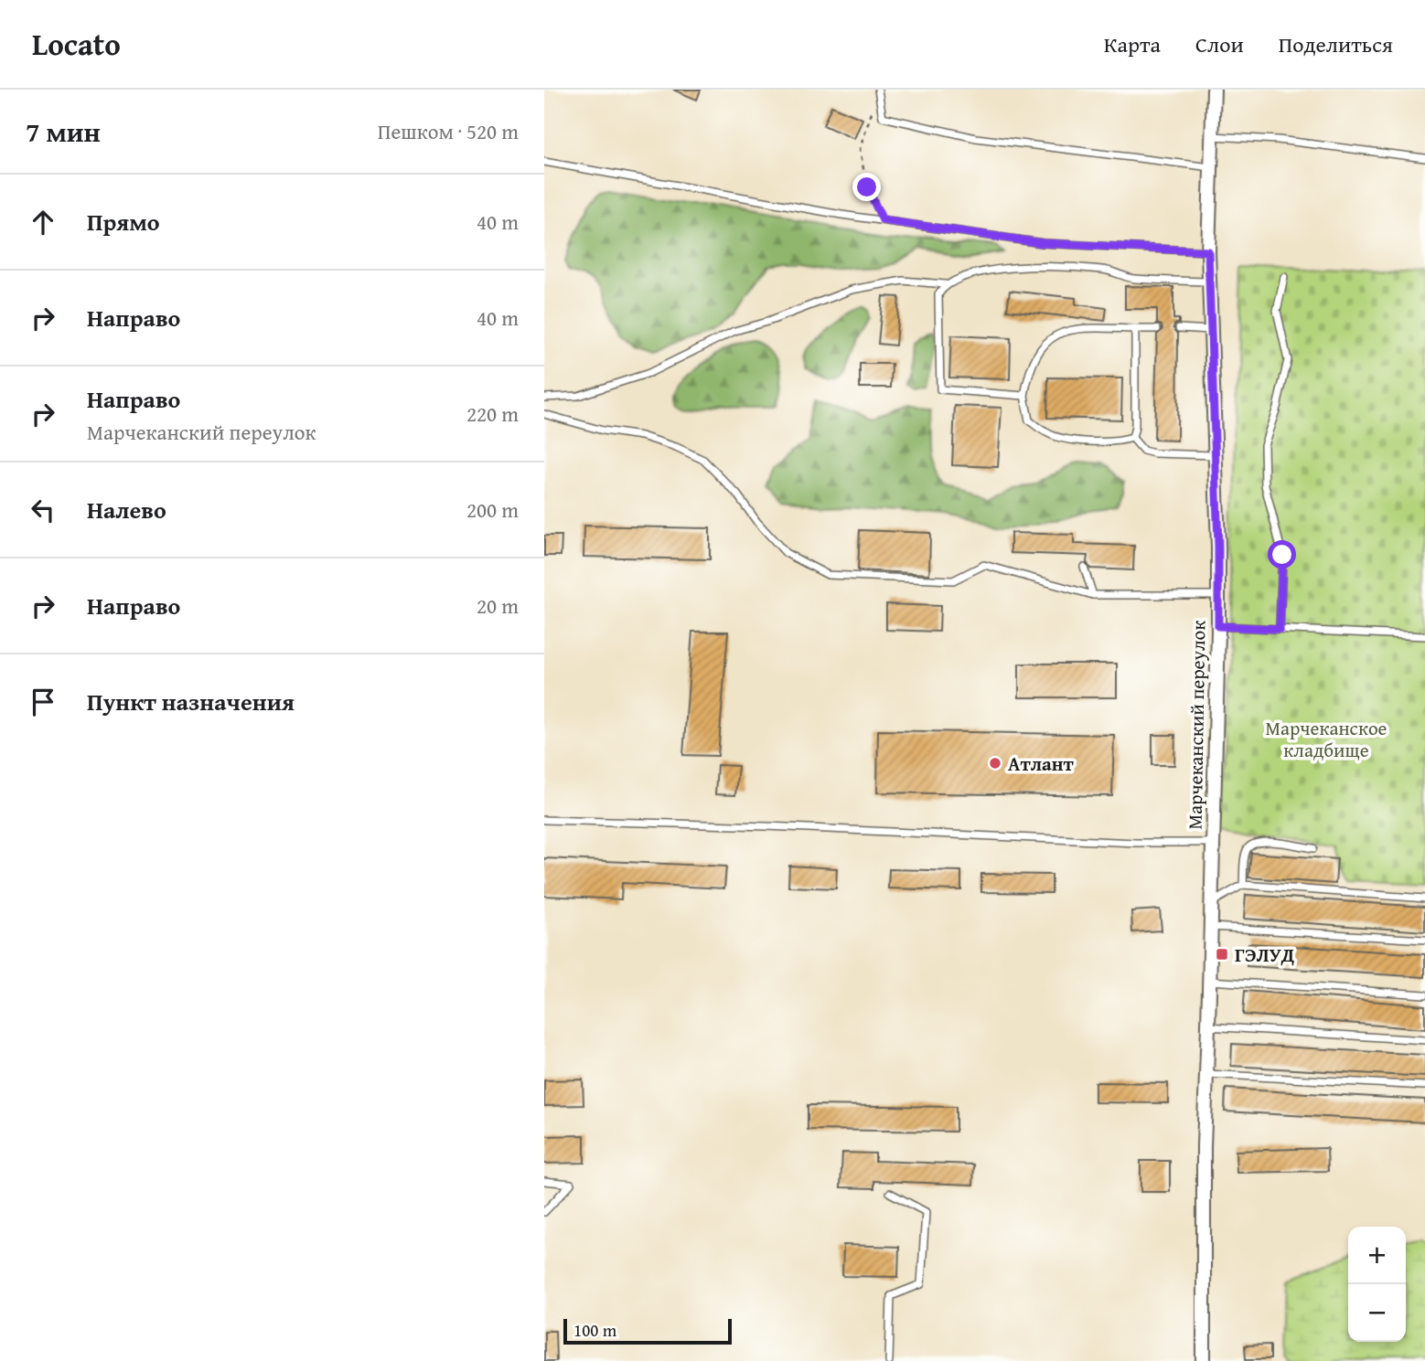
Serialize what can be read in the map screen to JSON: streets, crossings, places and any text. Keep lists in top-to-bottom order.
{
  "streets": {
    "street": ["Марчеканский переулок"]
  },
  "parks": ["Марчеканское кладбище"],
  "places": {
    "other": ["Атлант"],
    "transit": ["ГЭЛУД"]
  },
  "scale_bar": "100 m",
  "page": {
    "header": "Locato",
    "nav": ["Карта", "Слои", "Поделиться"],
    "heading": ["7 мин", "Пешком · 520 m"],
    "list": [
      ["Прямо", "40 m"],
      ["Направо", "40 m"],
      ["Направо", "Марчеканский переулок", "220 m"],
      ["Налево", "200 m"],
      ["Направо", "20 m"],
      "Пункт назначения"
    ],
    "map_buttons": ["+", "−"],
    "scale": "100 m"
  }
}
